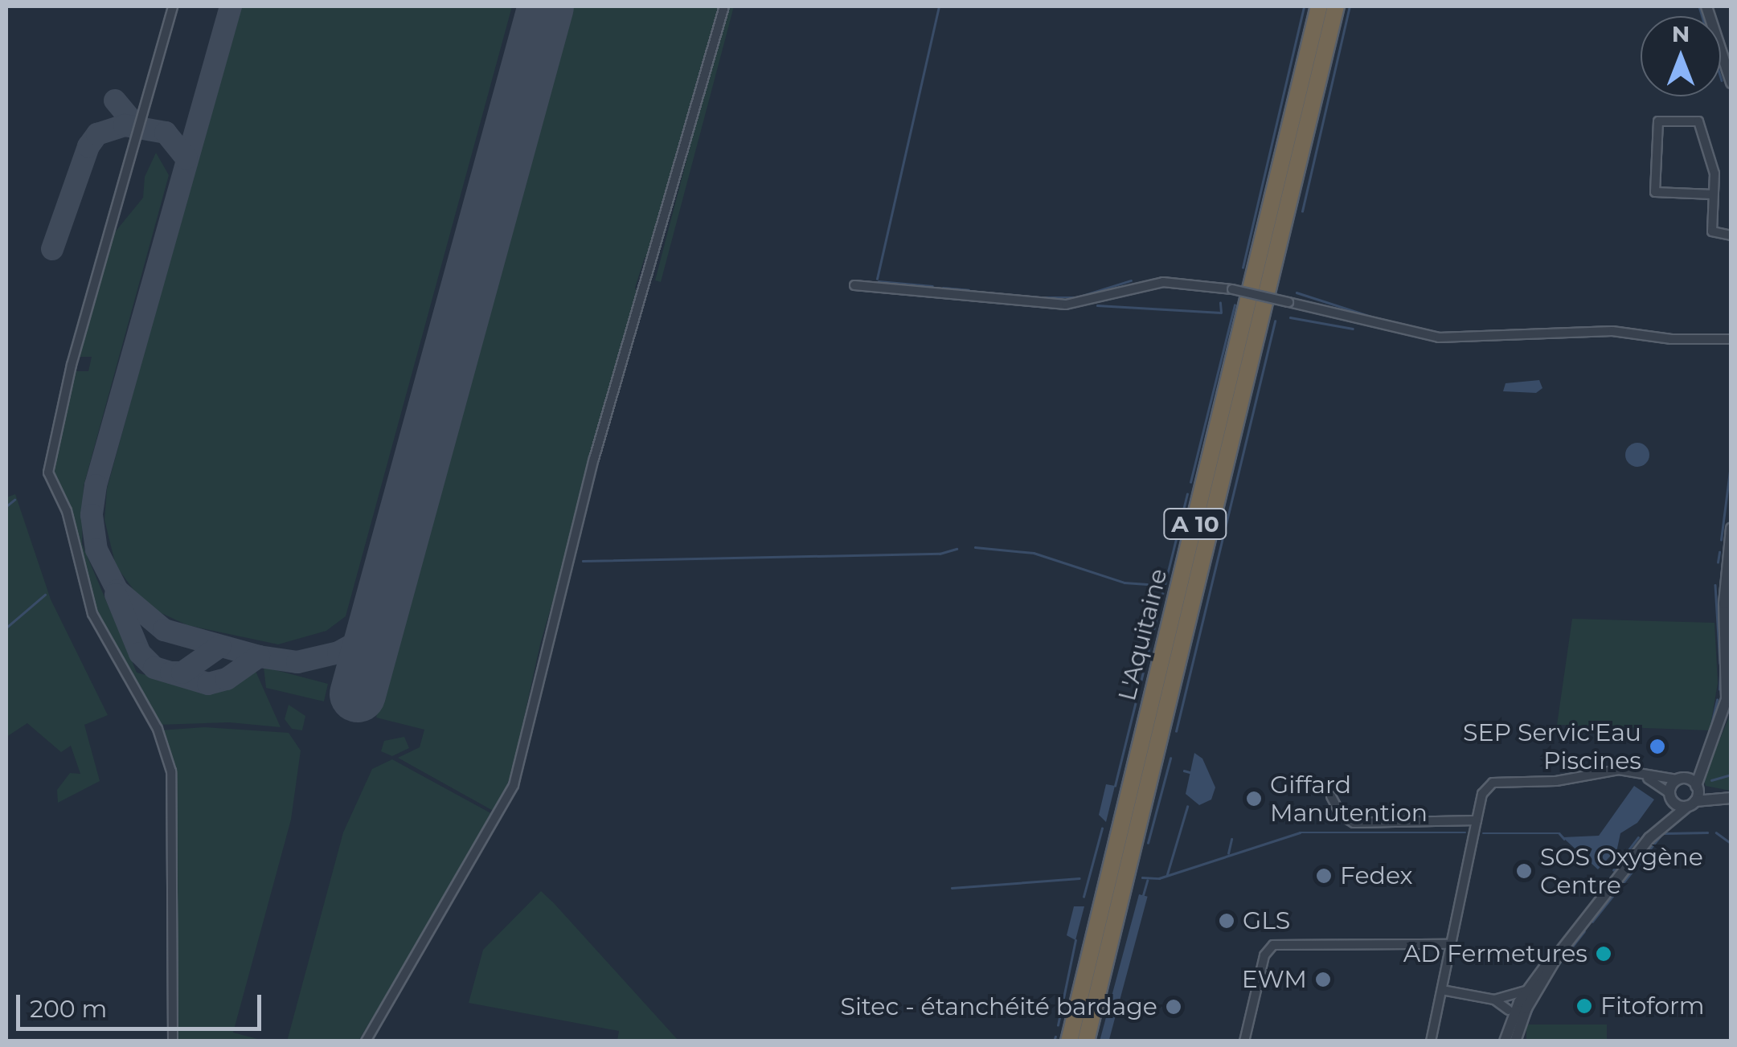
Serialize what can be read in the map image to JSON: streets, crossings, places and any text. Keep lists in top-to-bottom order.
{
  "streets": {
    "highway": ["A 10", "L'Aquitaine"]
  },
  "places": [
    "SEP Servic'Eau Piscines",
    "Giffard Manutention",
    "SOS Oxygène Centre",
    "Fedex",
    "GLS",
    "AD Fermetures",
    "EWM",
    "Fitoform",
    "Sitec - étanchéité bardage"
  ],
  "scale_bar": "200 m",
  "north": "top"
}
